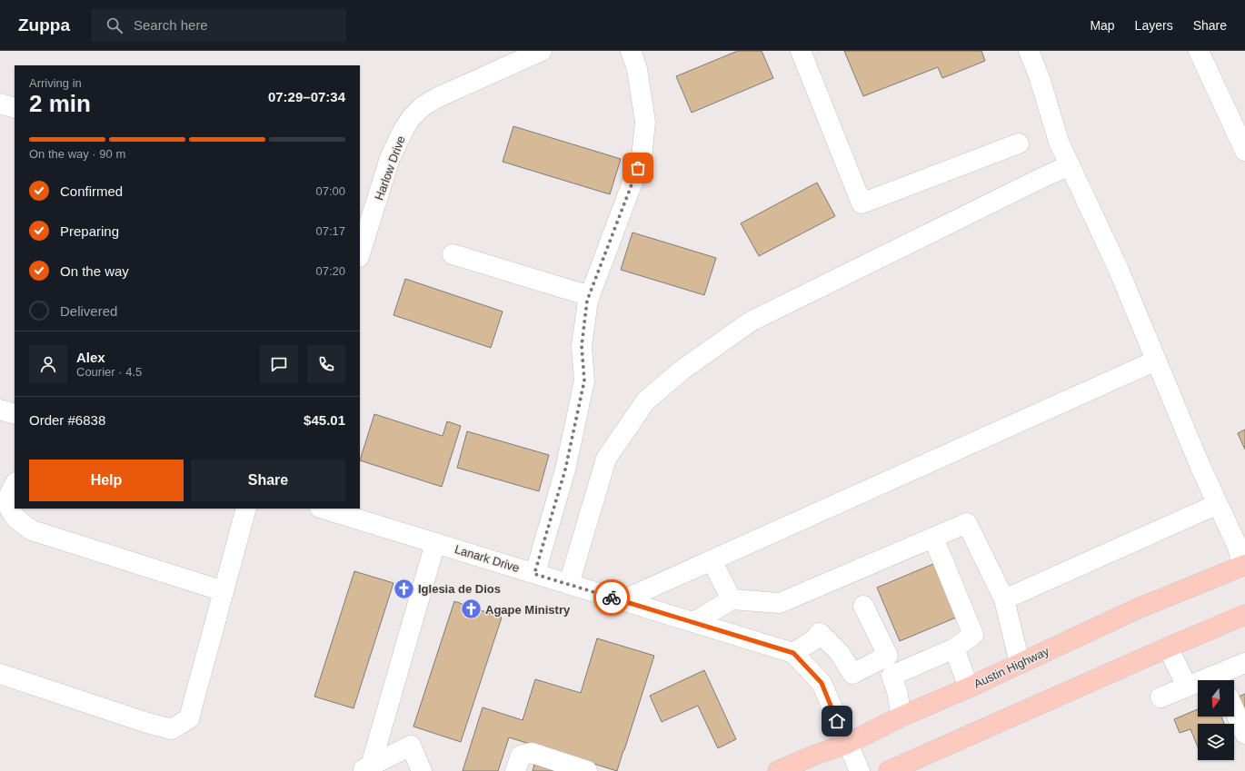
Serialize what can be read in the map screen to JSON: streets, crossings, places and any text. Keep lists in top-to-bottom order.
{
  "streets": {
    "main road": ["Austin Highway"],
    "street": ["Harlow Drive", "Lanark Drive"]
  },
  "crossings": [
    ["Lanark Drive", "Austin Highway"]
  ],
  "places": {
    "church": ["Iglesia de Dios", "Agape Ministry"]
  },
  "north": "bottom",
  "page": {
    "header": "Zuppa",
    "search": "Search here",
    "nav": ["Map", "Layers", "Share"],
    "heading": ["2 min", "Arriving in", "07:29–07:34"],
    "panel": [
      "Alex",
      "Courier · 4.5",
      "Order #6838",
      "$45.01"
    ],
    "bar": "On the way · 90 m",
    "list": [
      ["Confirmed", "07:00"],
      ["Preparing", "07:17"],
      ["On the way", "07:20"],
      "Delivered"
    ],
    "buttons": ["Help", "Share"]
  }
}
